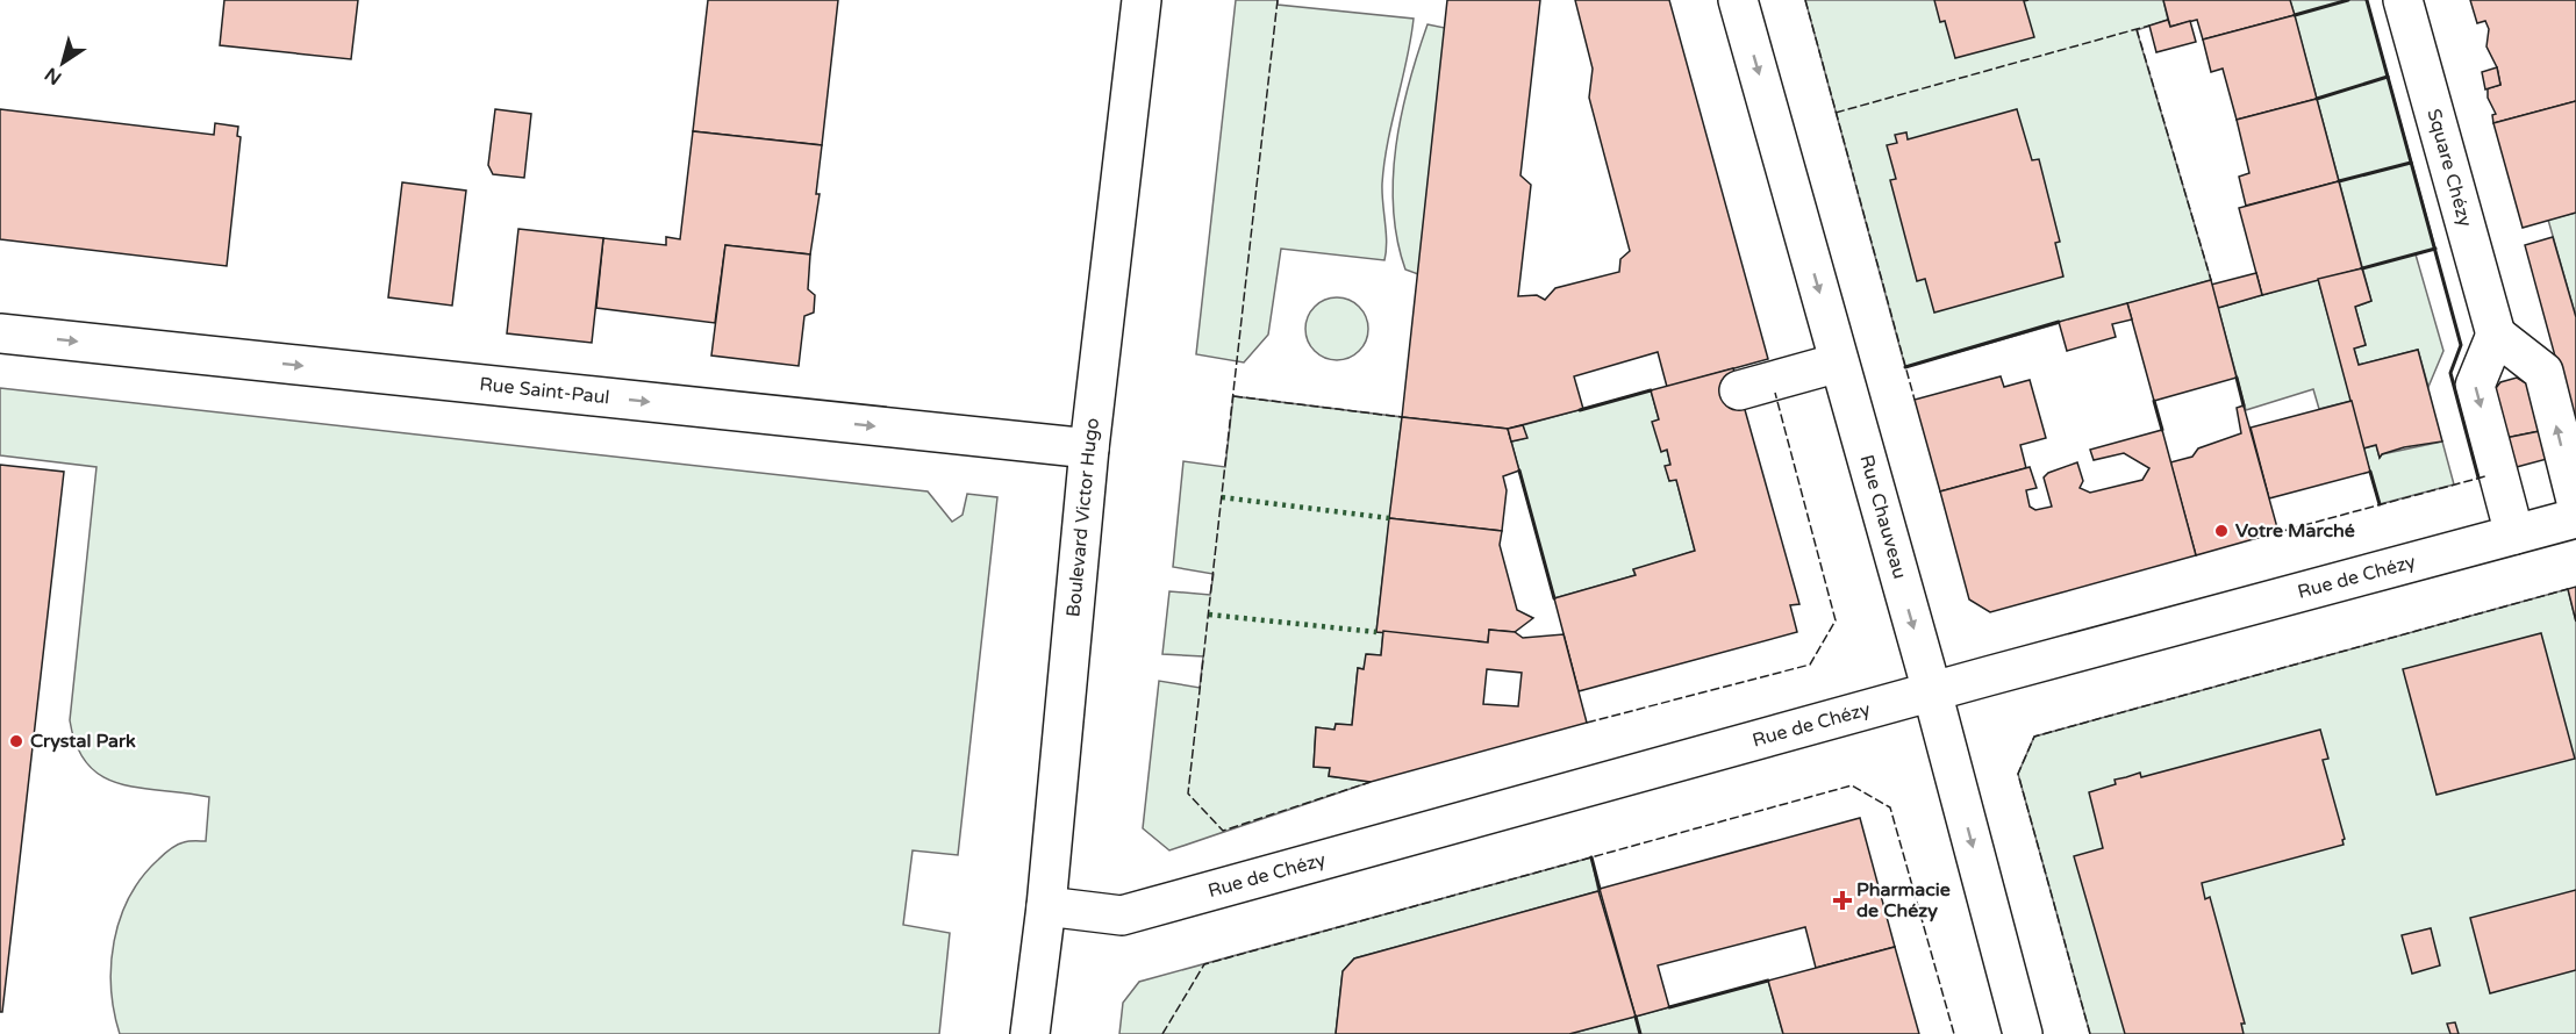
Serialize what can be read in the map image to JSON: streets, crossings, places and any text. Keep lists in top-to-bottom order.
{
  "streets": {
    "street": [
      "Square Chézy",
      "Rue Saint-Paul",
      "Boulevard Victor Hugo",
      "Rue Chauveau",
      "Rue de Chézy"
    ]
  },
  "crossings": [
    ["Rue Saint-Paul", "Boulevard Victor Hugo"],
    ["Boulevard Victor Hugo", "Rue de Chézy"],
    ["Rue Chauveau", "Rue de Chézy"]
  ],
  "one_way": ["Rue Saint-Paul", "Rue Chauveau"],
  "places": {
    "other": ["Votre Marché", "Crystal Park"],
    "health": ["Pharmacie de Chézy"]
  },
  "north": "bottom left"
}
